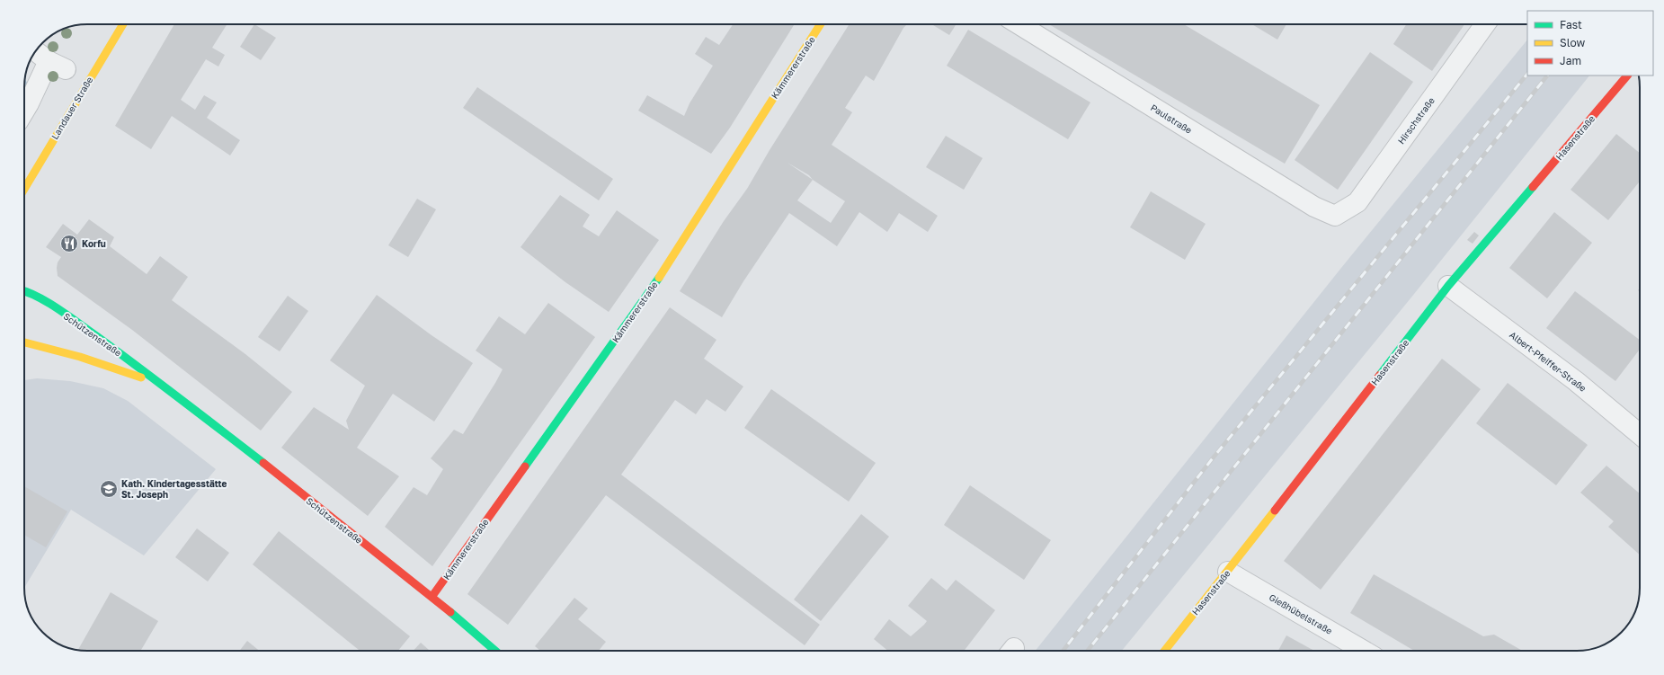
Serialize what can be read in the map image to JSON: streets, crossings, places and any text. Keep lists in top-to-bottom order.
{
  "streets": {
    "street": [
      "Kämmererstraße",
      "Landauer Straße",
      "Paulstraße",
      "Hirschstraße",
      "Hasenstraße",
      "Schützenstraße",
      "Albert-Pfeiffer-Straße",
      "Gießhübelstraße"
    ]
  },
  "crossings": [
    ["Kämmererstraße", "Schützenstraße"],
    ["Paulstraße", "Hirschstraße"],
    ["Hasenstraße", "Albert-Pfeiffer-Straße"],
    ["Hasenstraße", "Gießhübelstraße"]
  ],
  "places": {
    "restaurant": ["Korfu"],
    "school or university": ["Kath. Kindertagesstätte St. Joseph"]
  },
  "legend": ["Fast", "Slow", "Jam"]
}
